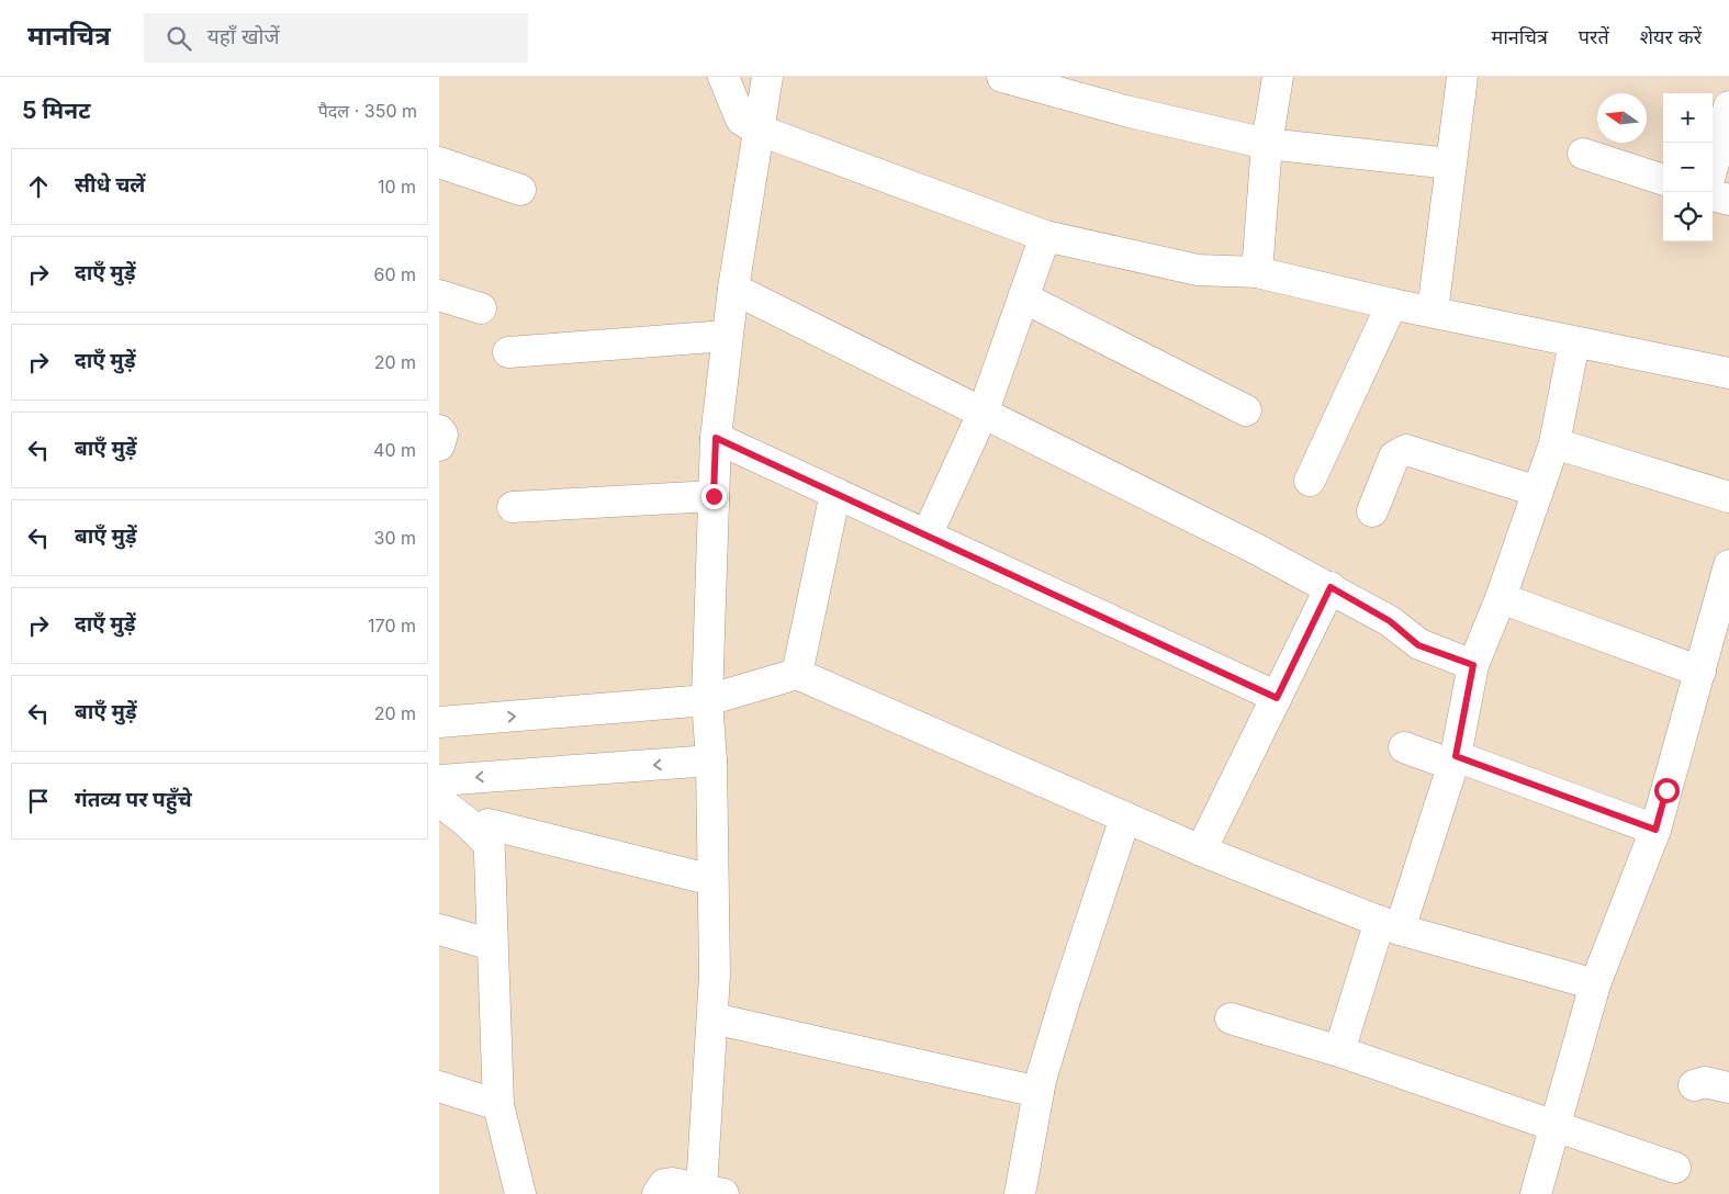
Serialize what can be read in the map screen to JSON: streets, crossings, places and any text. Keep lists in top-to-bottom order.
{
  "north": "left",
  "page": {
    "header": "मानचित्र",
    "search": "यहाँ खोजें",
    "nav": ["मानचित्र", "परतें", "शेयर करें"],
    "heading": ["5 मिनट", "पैदल · 350 m"],
    "map_buttons": ["+", "−"],
    "list": [
      ["सीधे चलें", "10 m"],
      ["दाएँ मुड़ें", "60 m"],
      ["दाएँ मुड़ें", "20 m"],
      ["बाएँ मुड़ें", "40 m"],
      ["बाएँ मुड़ें", "30 m"],
      ["दाएँ मुड़ें", "170 m"],
      ["बाएँ मुड़ें", "20 m"],
      "गंतव्य पर पहुँचे"
    ]
  }
}
